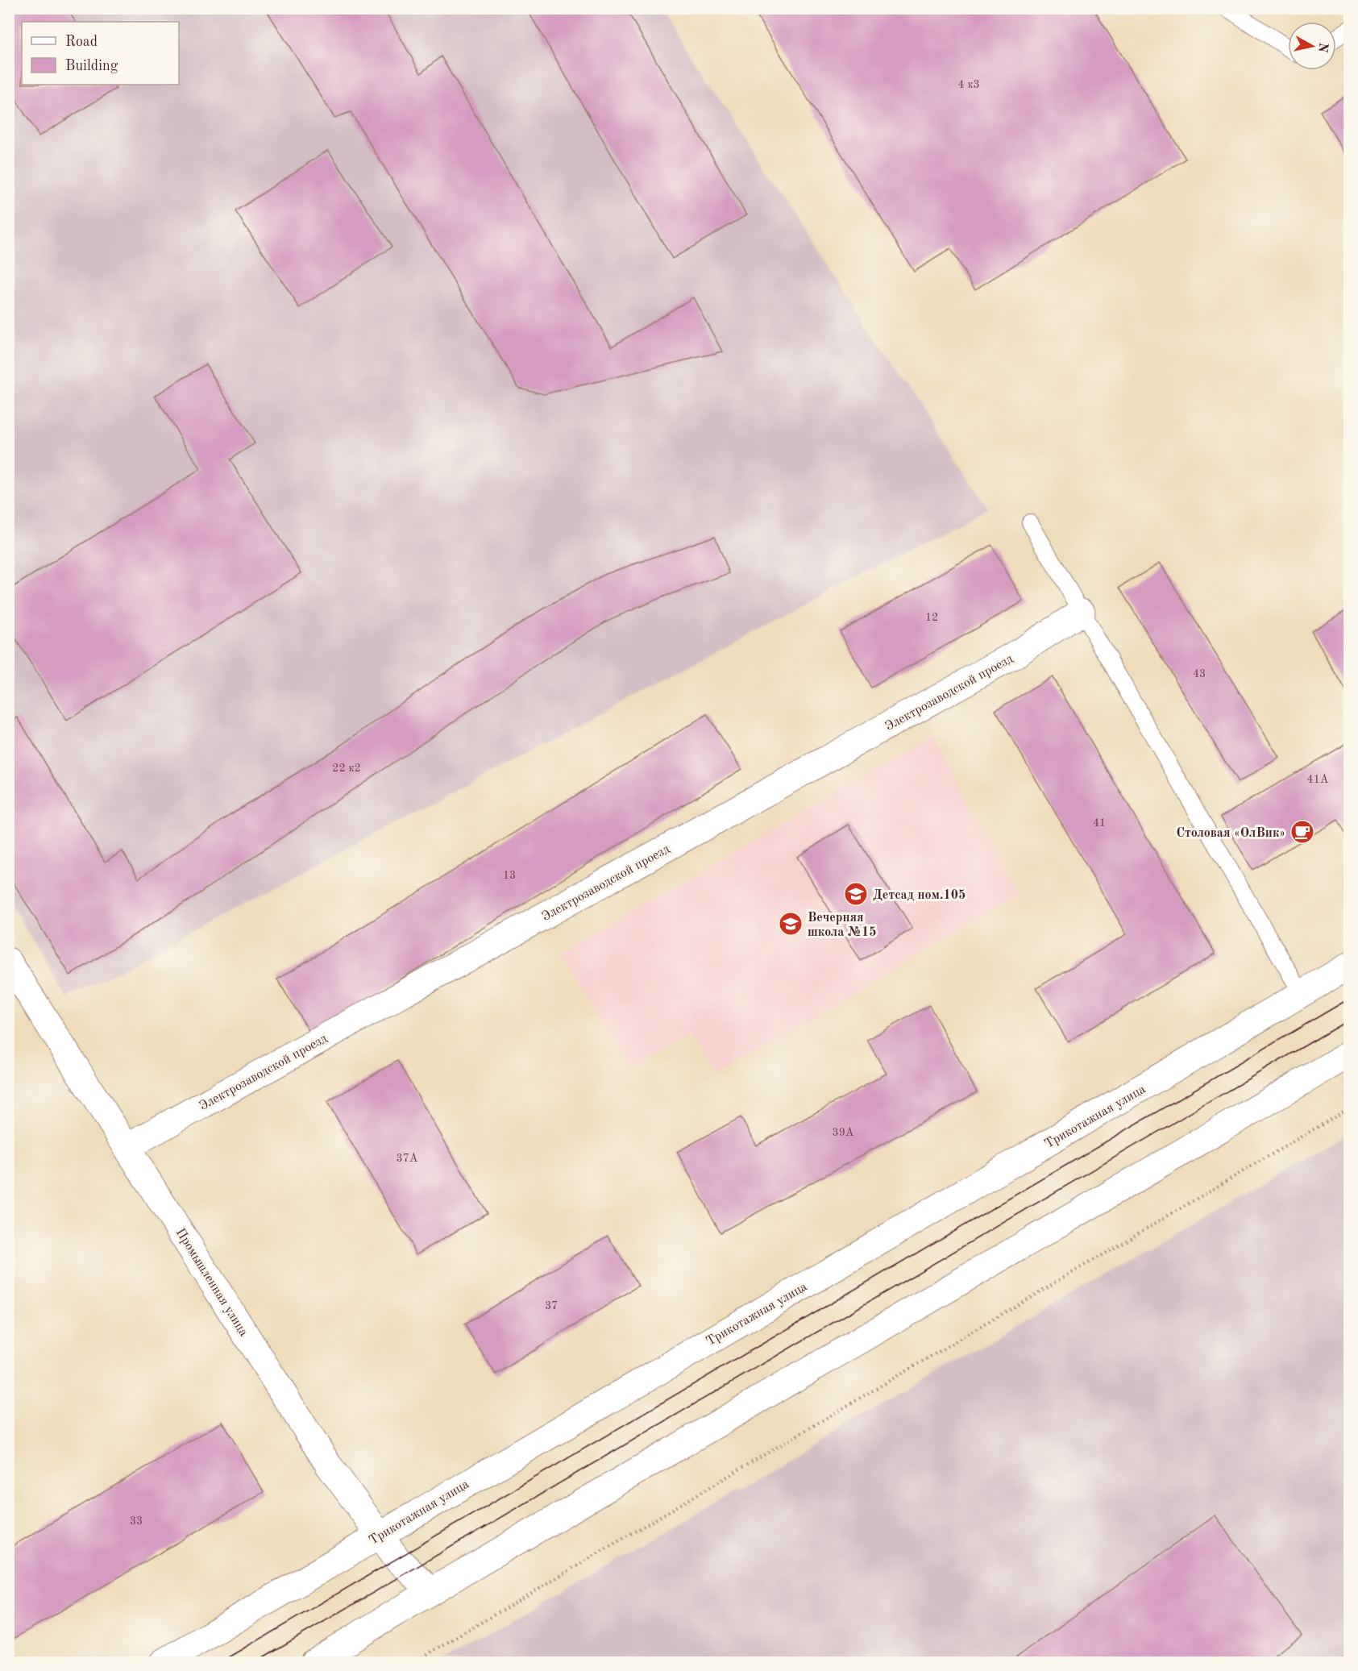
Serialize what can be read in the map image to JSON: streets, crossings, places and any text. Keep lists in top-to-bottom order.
{
  "streets": {
    "main road": ["Электрозаводской проезд", "Трикотажная улица", "Промышленная улица"]
  },
  "crossings": [
    ["Электрозаводской проезд", "Промышленная улица"],
    ["Трикотажная улица", "Промышленная улица"]
  ],
  "places": {
    "cafe": ["Столовая «ОлВик»"],
    "school or university": ["Детсад ном.105", "Вечерняя школа №15"]
  },
  "house_numbers": [
    "4 к3",
    "12",
    "43",
    "22 к2",
    "41А",
    "41",
    "13",
    "39А",
    "37А",
    "37",
    "33"
  ],
  "legend": ["Road", "Building"],
  "north": "right"
}
